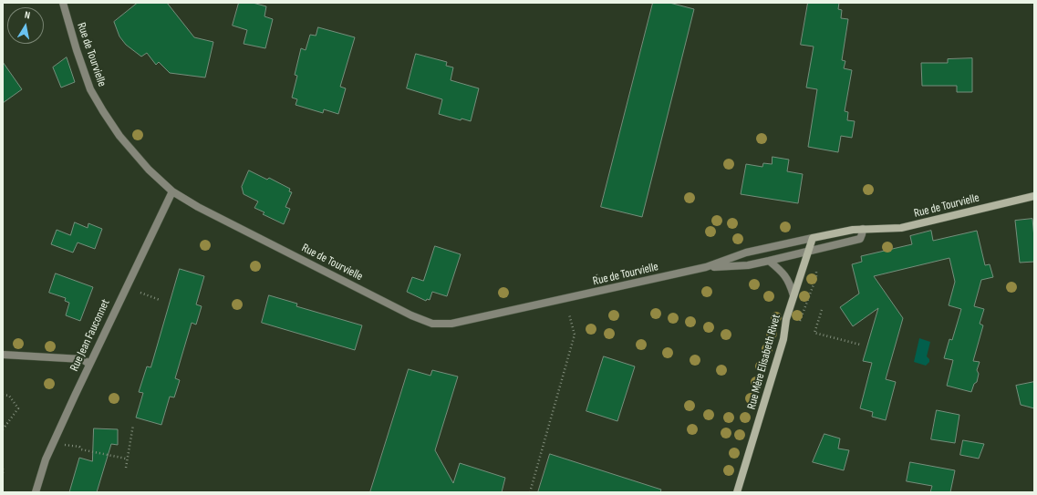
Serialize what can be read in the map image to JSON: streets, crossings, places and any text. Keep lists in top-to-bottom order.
{
  "streets": {
    "street": ["Rue de Tourvielle", "Rue Jean Fauconnet", "Rue Mère Elisabeth Rivet"]
  },
  "crossings": [
    ["Rue de Tourvielle", "Rue Jean Fauconnet"],
    ["Rue de Tourvielle", "Rue Mère Elisabeth Rivet"]
  ],
  "north": "top"
}
